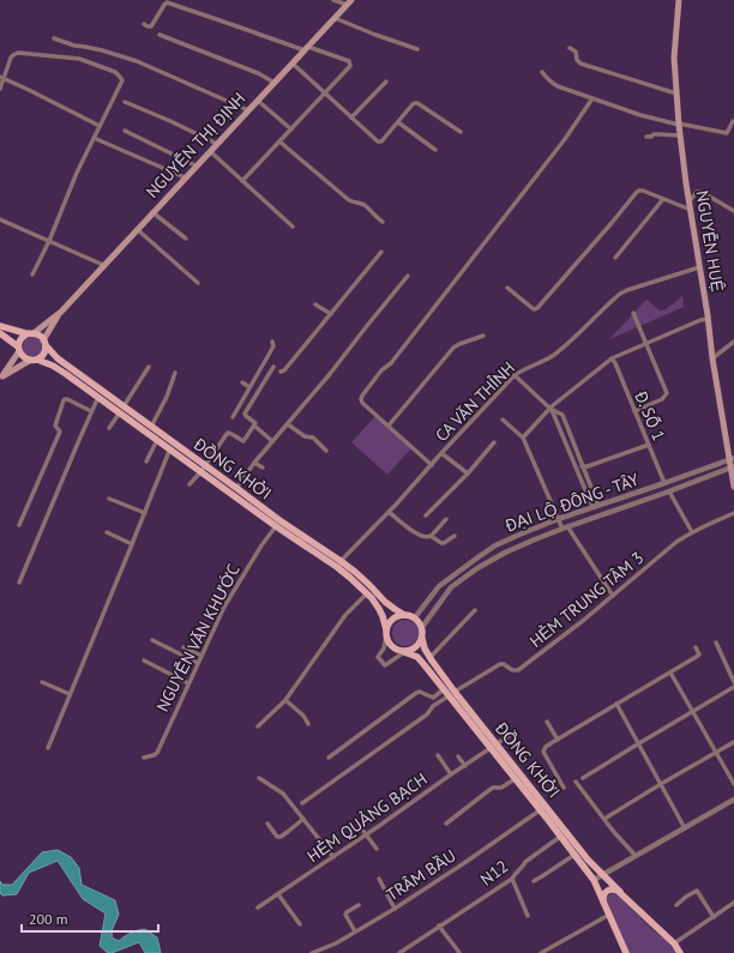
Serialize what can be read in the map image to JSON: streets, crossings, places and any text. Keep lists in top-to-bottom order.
{
  "streets": {
    "main road": ["NGUYỄN THỊ ĐỊNH", "NGUYỄN HUỆ", "ĐỒNG KHỞI"],
    "street": [
      "CA VĂN THỈNH",
      "Đ. SỐ 1",
      "ĐẠI LỘ ĐÔNG - TÂY",
      "HẺM TRUNG TÂM 3",
      "NGUYỄN VĂN KHƯỚC",
      "HẺM QUẢNG BẠCH",
      "N12",
      "TRÂM BẦU"
    ]
  },
  "crossings": [
    ["NGUYỄN THỊ ĐỊNH", "ĐỒNG KHỞI"],
    ["NGUYỄN HUỆ", "CA VĂN THỈNH"],
    ["NGUYỄN HUỆ", "ĐẠI LỘ ĐÔNG - TÂY"],
    ["CA VĂN THỈNH", "ĐỒNG KHỞI"],
    ["Đ. SỐ 1", "ĐẠI LỘ ĐÔNG - TÂY"],
    ["ĐỒNG KHỞI", "ĐẠI LỘ ĐÔNG - TÂY"],
    ["ĐỒNG KHỞI", "HẺM TRUNG TÂM 3"],
    ["ĐỒNG KHỞI", "NGUYỄN VĂN KHƯỚC"],
    ["ĐỒNG KHỞI", "HẺM QUẢNG BẠCH"],
    ["ĐỒNG KHỞI", "N12"],
    ["ĐỒNG KHỞI", "TRÂM BẦU"]
  ],
  "scale_bar": "200 m"
}
